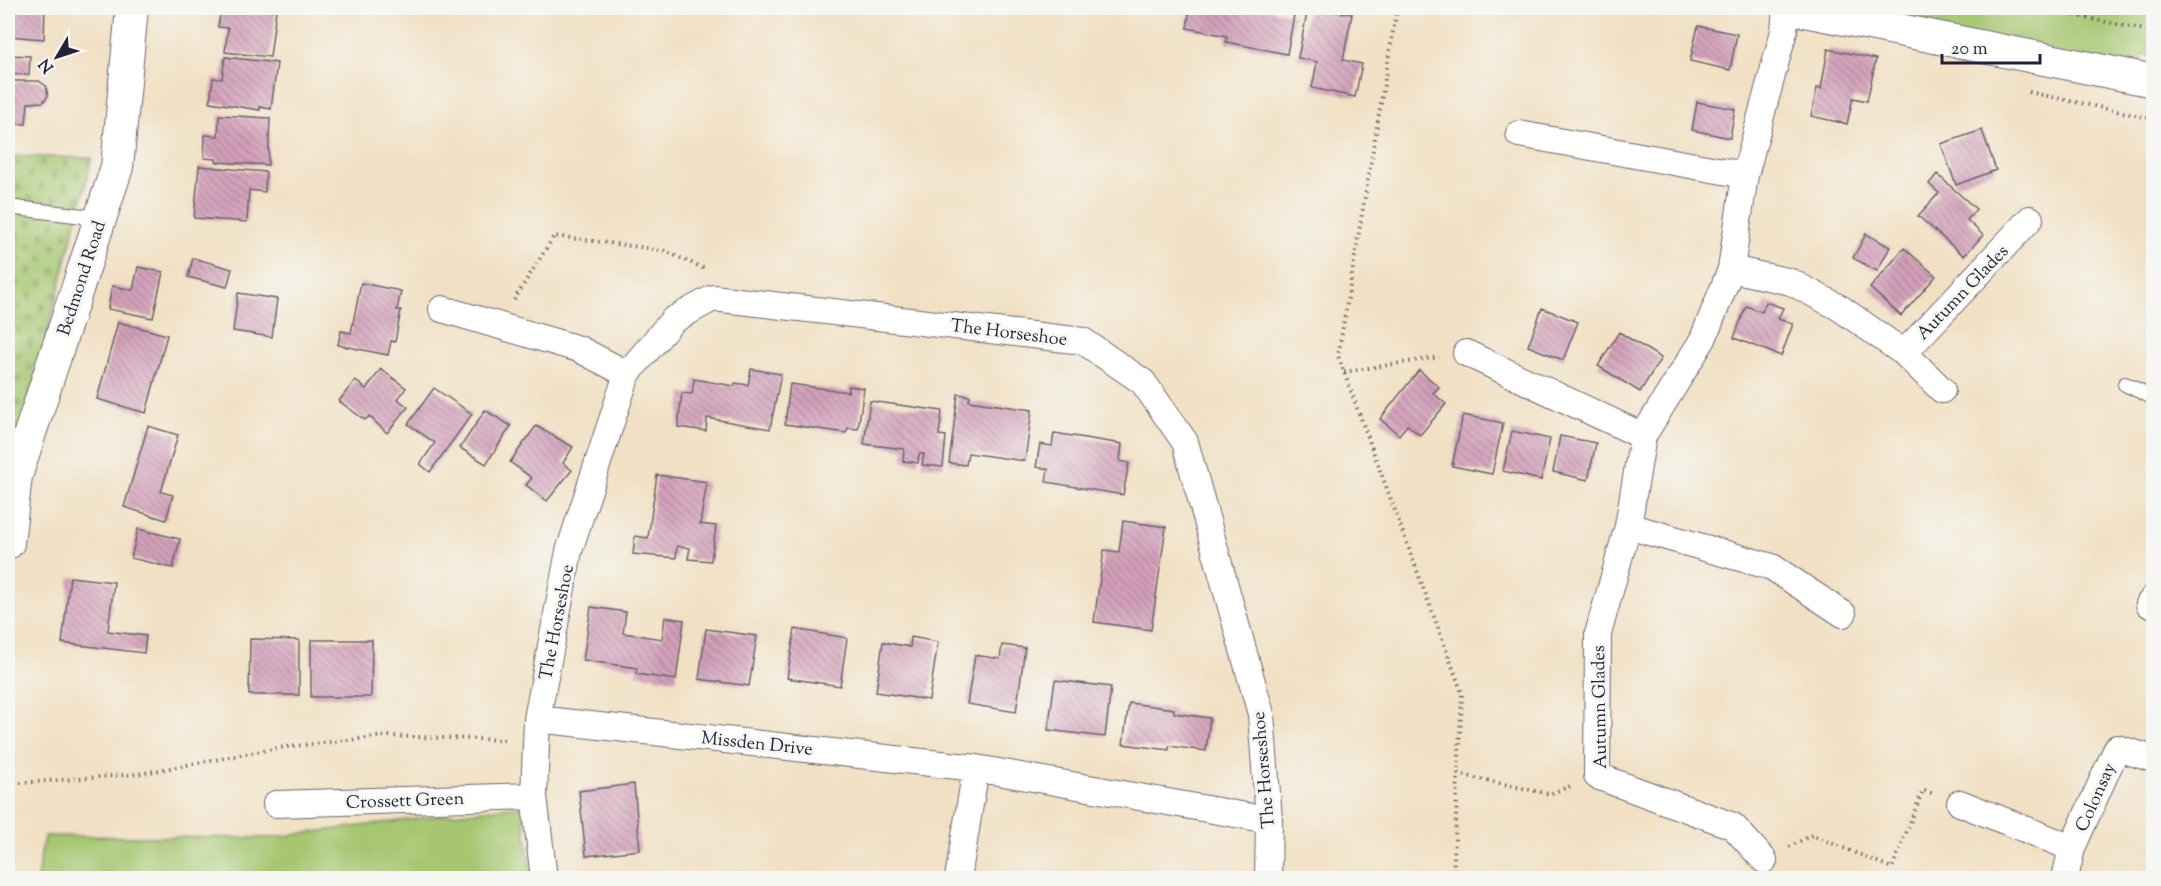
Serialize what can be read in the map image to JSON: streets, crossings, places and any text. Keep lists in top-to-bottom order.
{
  "streets": {
    "street": [
      "Bedmond Road",
      "Autumn Glades",
      "The Horseshoe",
      "Missden Drive",
      "Colonsay",
      "Crossett Green"
    ]
  },
  "crossings": [
    ["The Horseshoe", "Missden Drive"],
    ["The Horseshoe", "Crossett Green"]
  ],
  "scale_bar": "20 m",
  "north": "bottom left"
}
